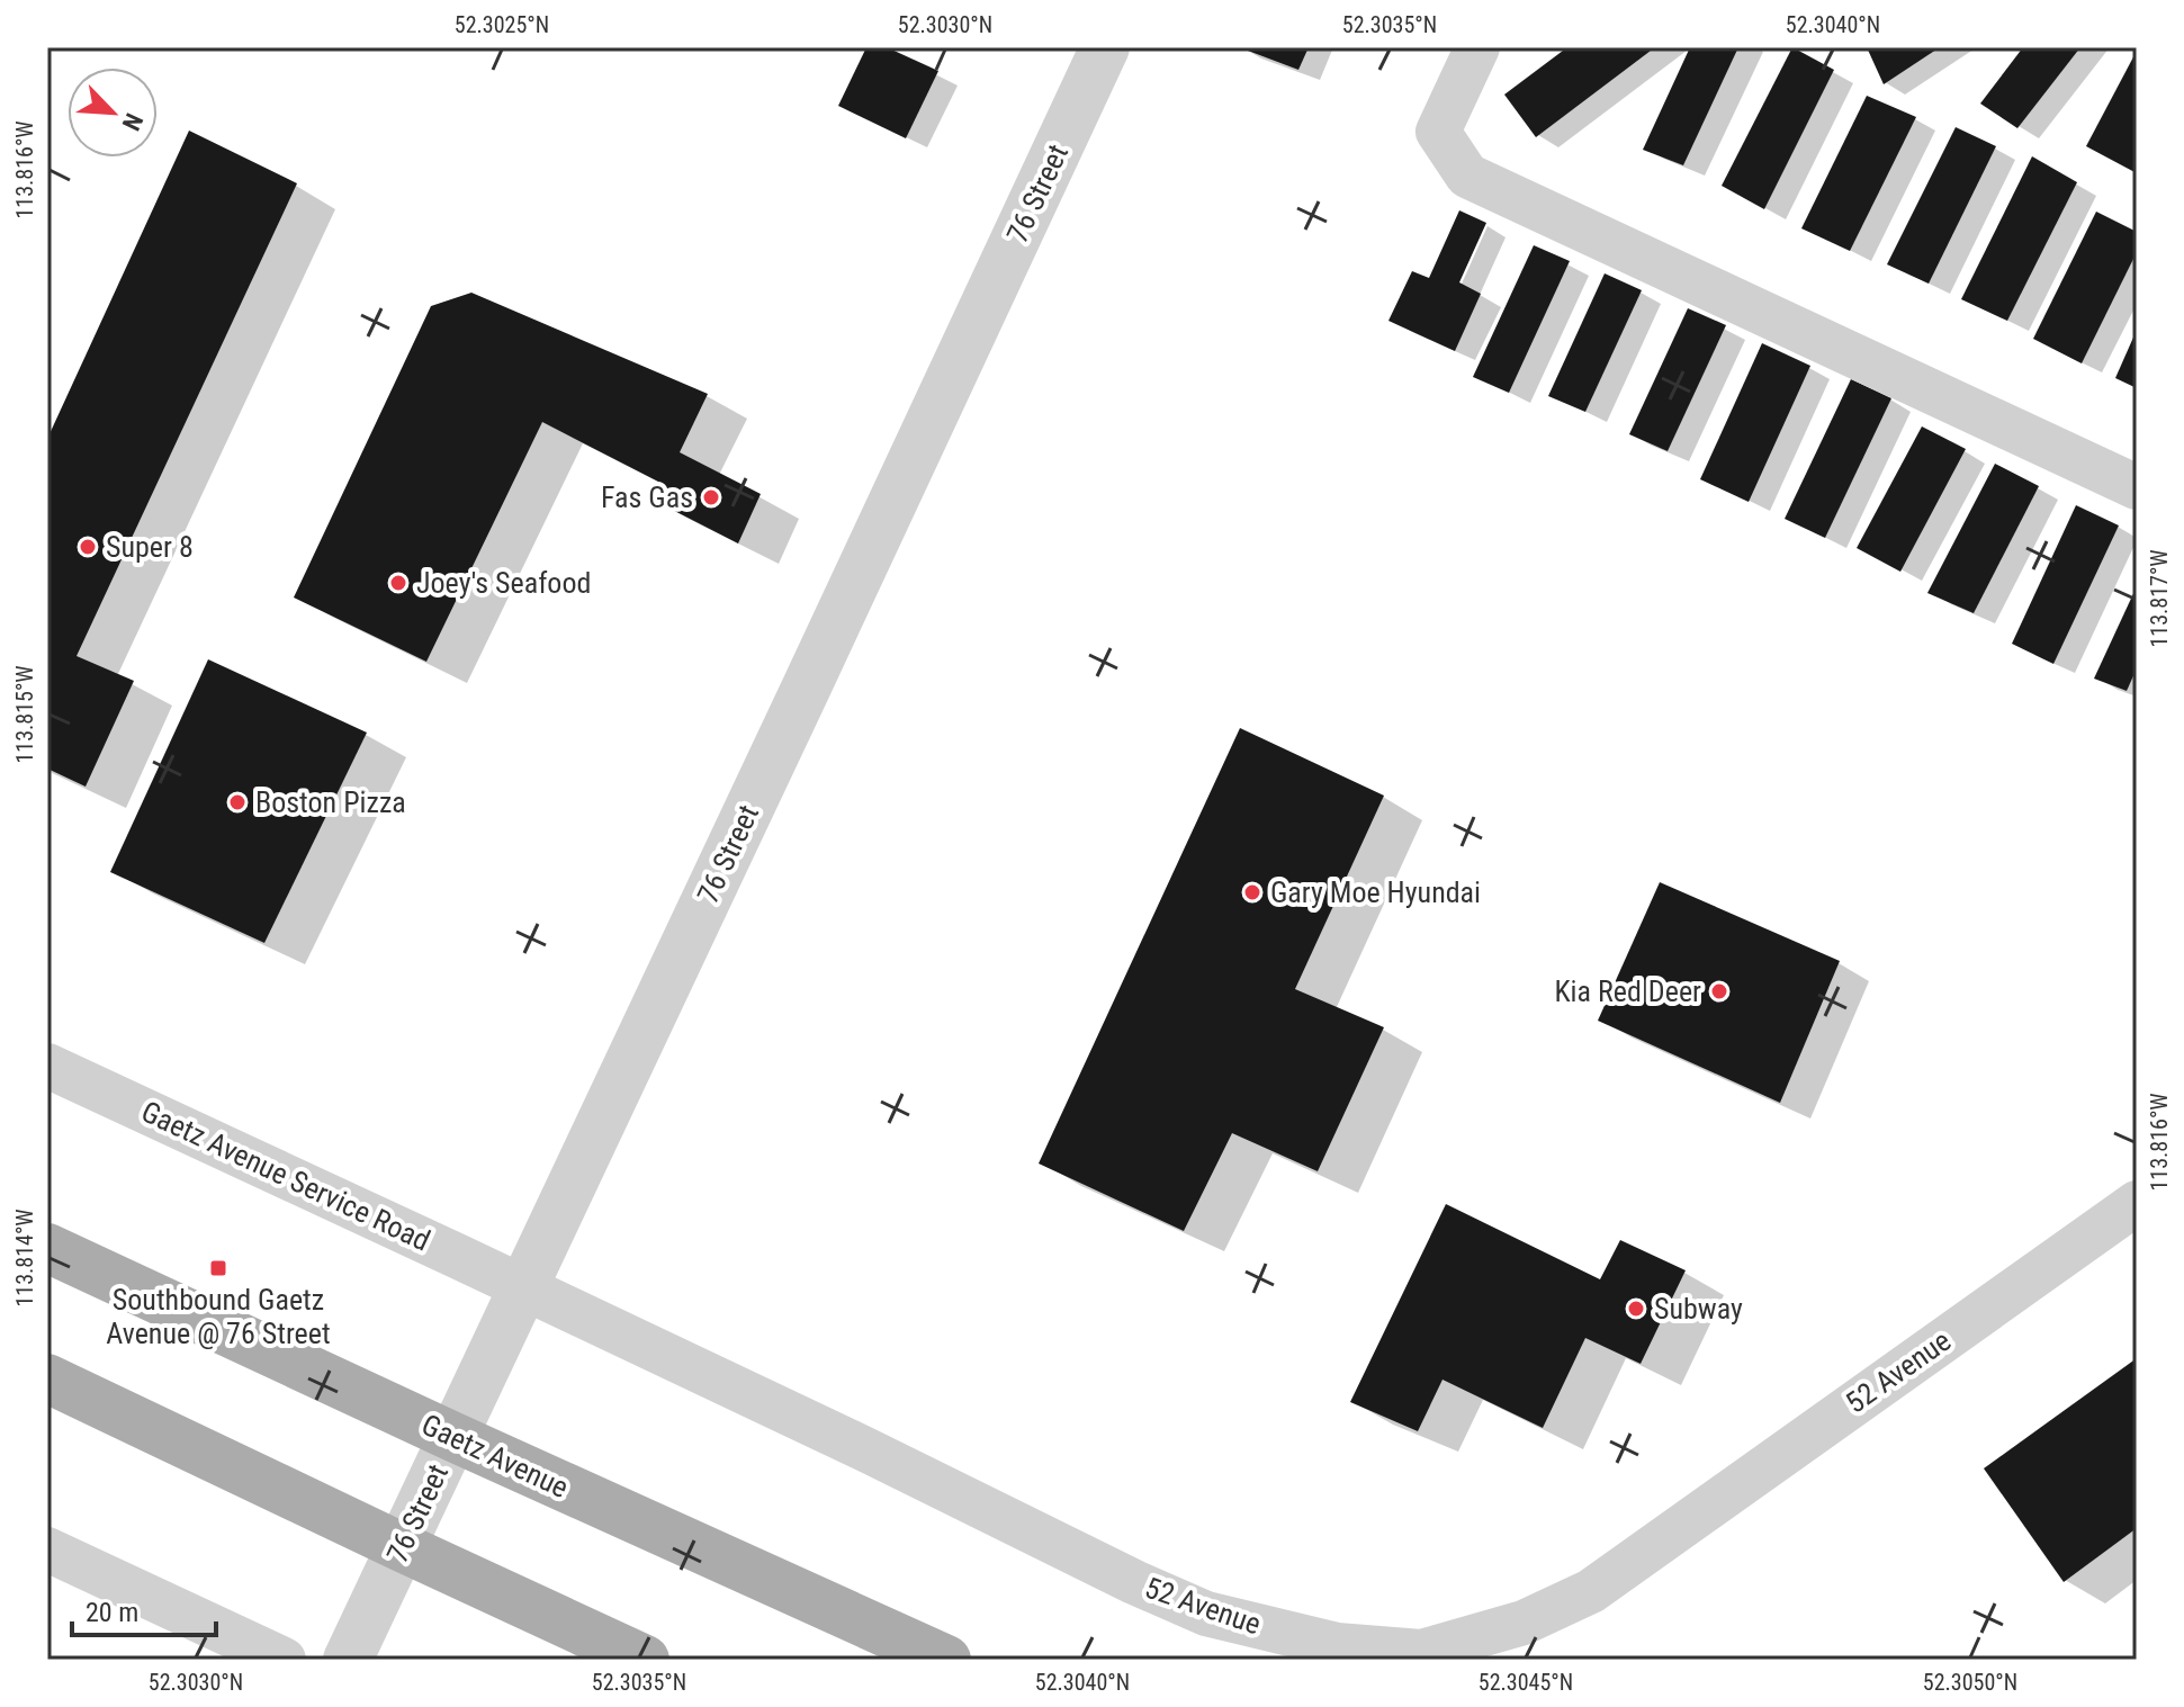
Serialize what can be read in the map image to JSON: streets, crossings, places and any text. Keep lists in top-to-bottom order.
{
  "streets": {
    "main road": ["Gaetz Avenue"],
    "street": ["76 Street", "Gaetz Avenue Service Road", "52 Avenue"]
  },
  "crossings": [
    ["76 Street", "Gaetz Avenue Service Road"],
    ["76 Street", "52 Avenue"],
    ["76 Street", "Gaetz Avenue"],
    ["Gaetz Avenue Service Road", "52 Avenue"]
  ],
  "places": {
    "other": [
      "Fas Gas",
      "Super 8",
      "Joey's Seafood",
      "Boston Pizza",
      "Gary Moe Hyundai",
      "Kia Red Deer",
      "Subway"
    ],
    "transit": ["Southbound Gaetz Avenue @ 76 Street"]
  },
  "scale_bar": "20 m",
  "north": "bottom right",
  "coordinates": [
    "52.3025°N",
    "52.3030°N",
    "52.3035°N",
    "52.3040°N",
    "113.816°W",
    "113.817°W",
    "113.815°W",
    "113.814°W",
    "52.3045°N",
    "52.3050°N"
  ]
}
